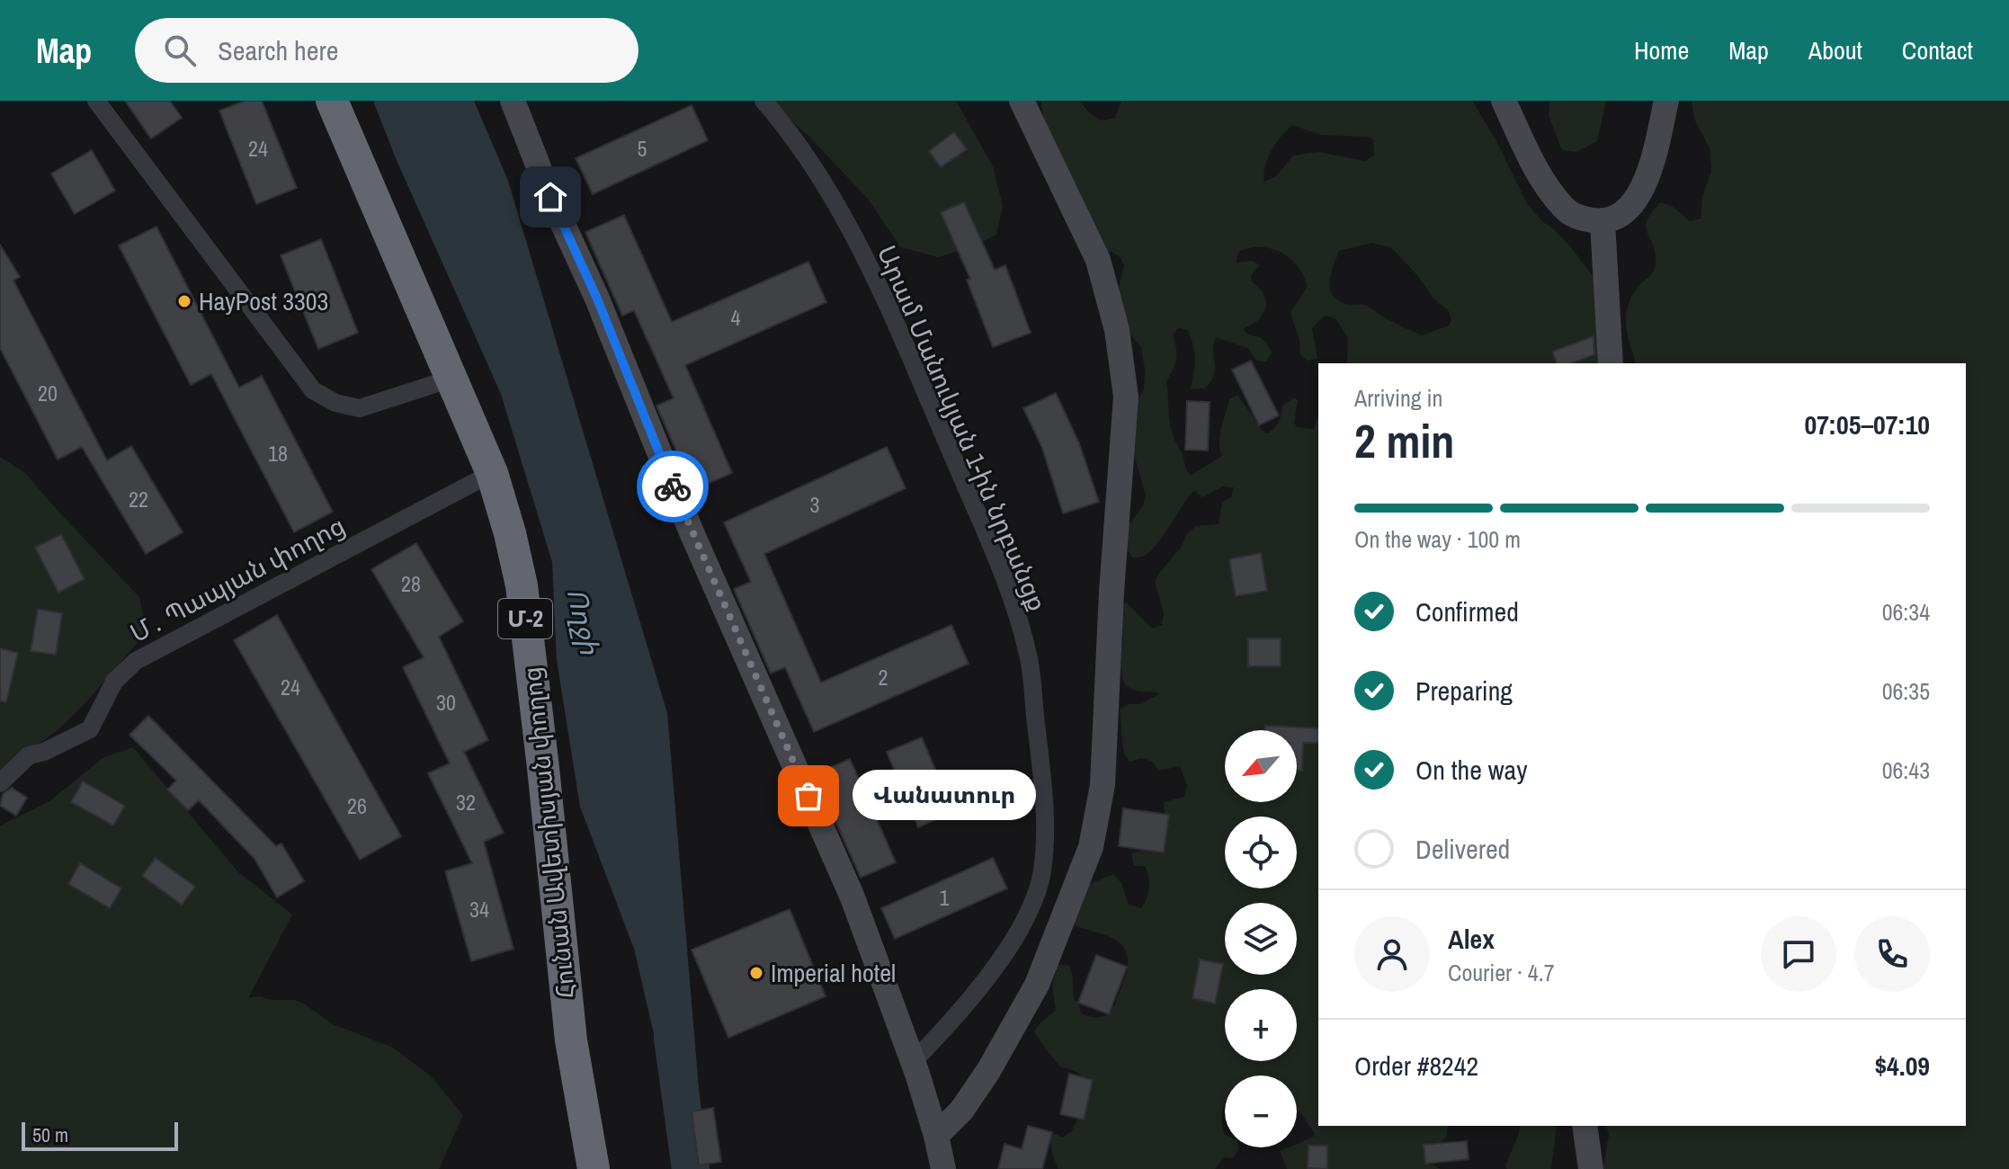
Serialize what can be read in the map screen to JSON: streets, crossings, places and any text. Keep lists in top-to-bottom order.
{
  "streets": {
    "highway": ["Մ-2", "Հունան Ավետիսյան փողոց"],
    "street": ["Արամ Մանուկյան 1-ին նրբանցք", "Մ․ Պապյան փողոց"]
  },
  "crossings": [
    ["Մ․ Պապյան փողոց", "Հունան Ավետիսյան փողոց"]
  ],
  "water": ["Ողջի"],
  "places": ["HayPost 3303", "Վանատուր", "Imperial hotel"],
  "house_numbers": [
    "24",
    "5",
    "4",
    "20",
    "18",
    "22",
    "3",
    "28",
    "2",
    "24",
    "30",
    "32",
    "26",
    "1",
    "34"
  ],
  "scale_bar": "50 m",
  "north": "bottom left",
  "page": {
    "header": "Map",
    "search": "Search here",
    "nav": [
      "Home",
      "Map",
      "About",
      "Contact"
    ],
    "heading": ["2 min", "Arriving in", "07:05–07:10"],
    "panel": [
      "Alex",
      "Courier · 4.7",
      "Order #8242",
      "$4.09"
    ],
    "bar": "On the way · 100 m",
    "list": [
      ["Confirmed", "06:34"],
      ["Preparing", "06:35"],
      ["On the way", "06:43"],
      "Delivered"
    ],
    "map_buttons": ["+", "−"],
    "bubble": "Վանատուր",
    "scale": "50 m"
  }
}
